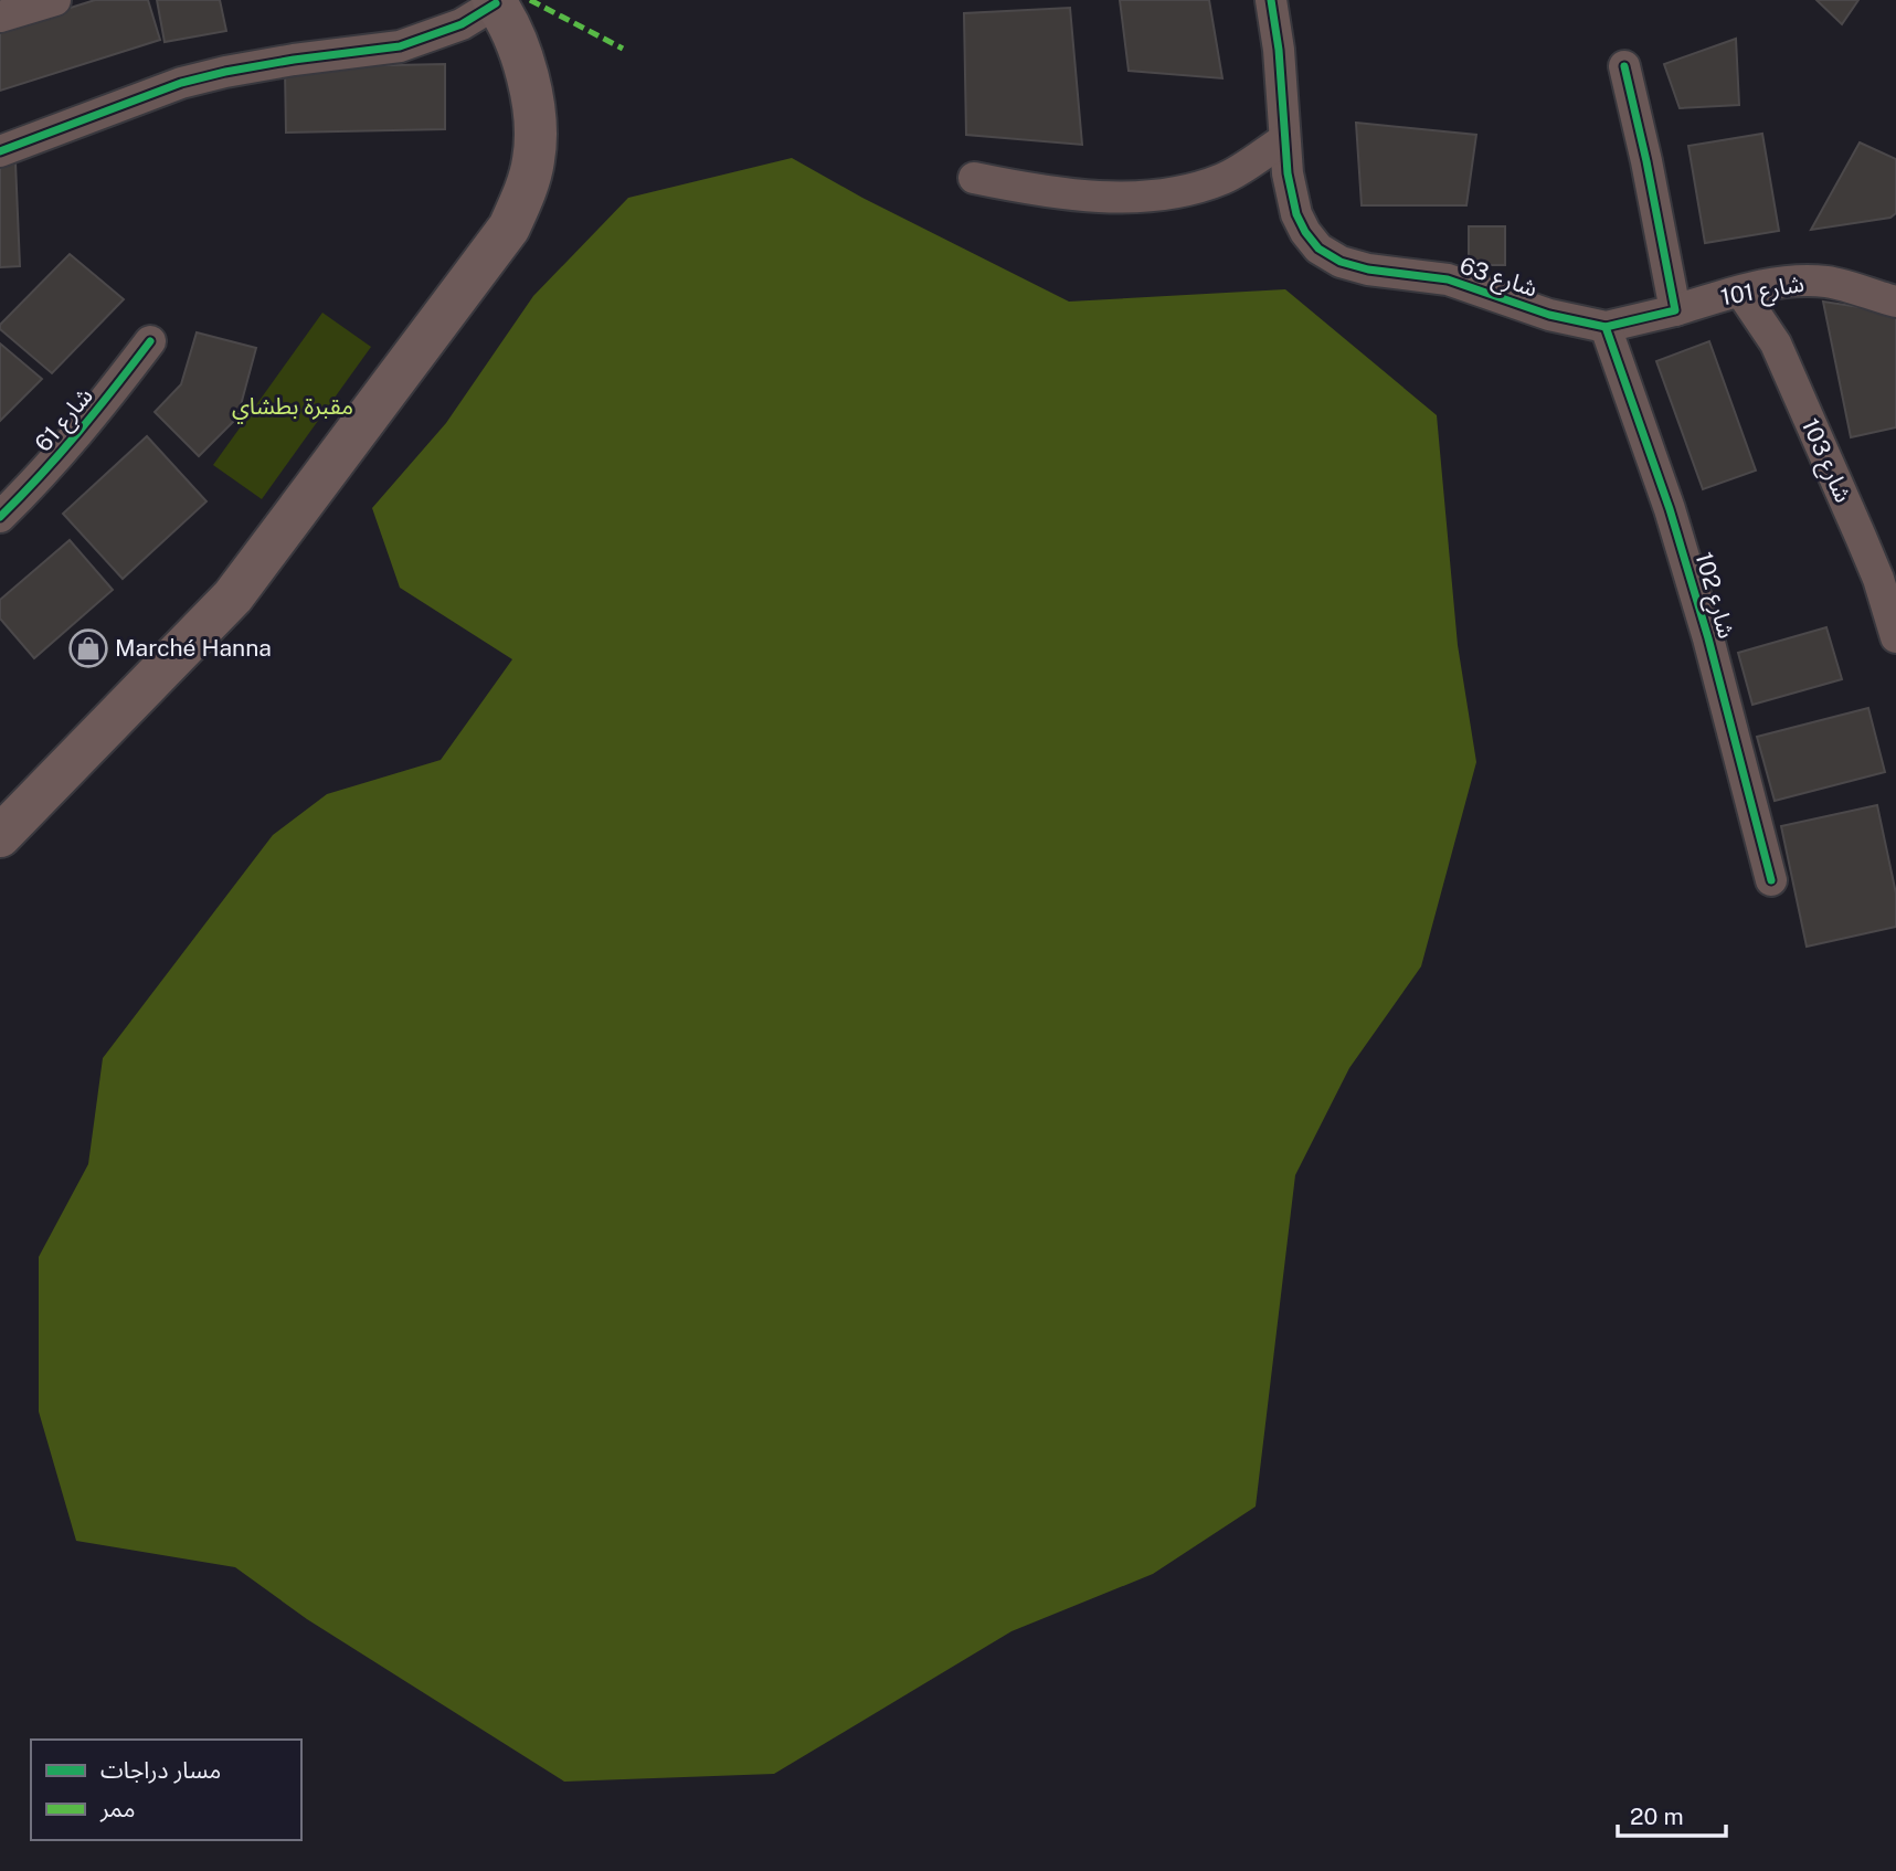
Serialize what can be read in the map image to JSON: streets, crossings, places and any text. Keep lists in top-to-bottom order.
{
  "streets": {
    "street": [
      "شارع 63",
      "شارع 101",
      "شارع 61",
      "شارع 103",
      "شارع 102"
    ]
  },
  "crossings": [
    ["شارع 63", "شارع 101"],
    ["شارع 63", "شارع 102"],
    ["شارع 101", "شارع 103"]
  ],
  "parks": ["مقبرة بطشاي"],
  "places": {
    "shop": ["Marché Hanna"]
  },
  "legend": ["مسار دراجات", "ممر"],
  "scale_bar": "20 m"
}
